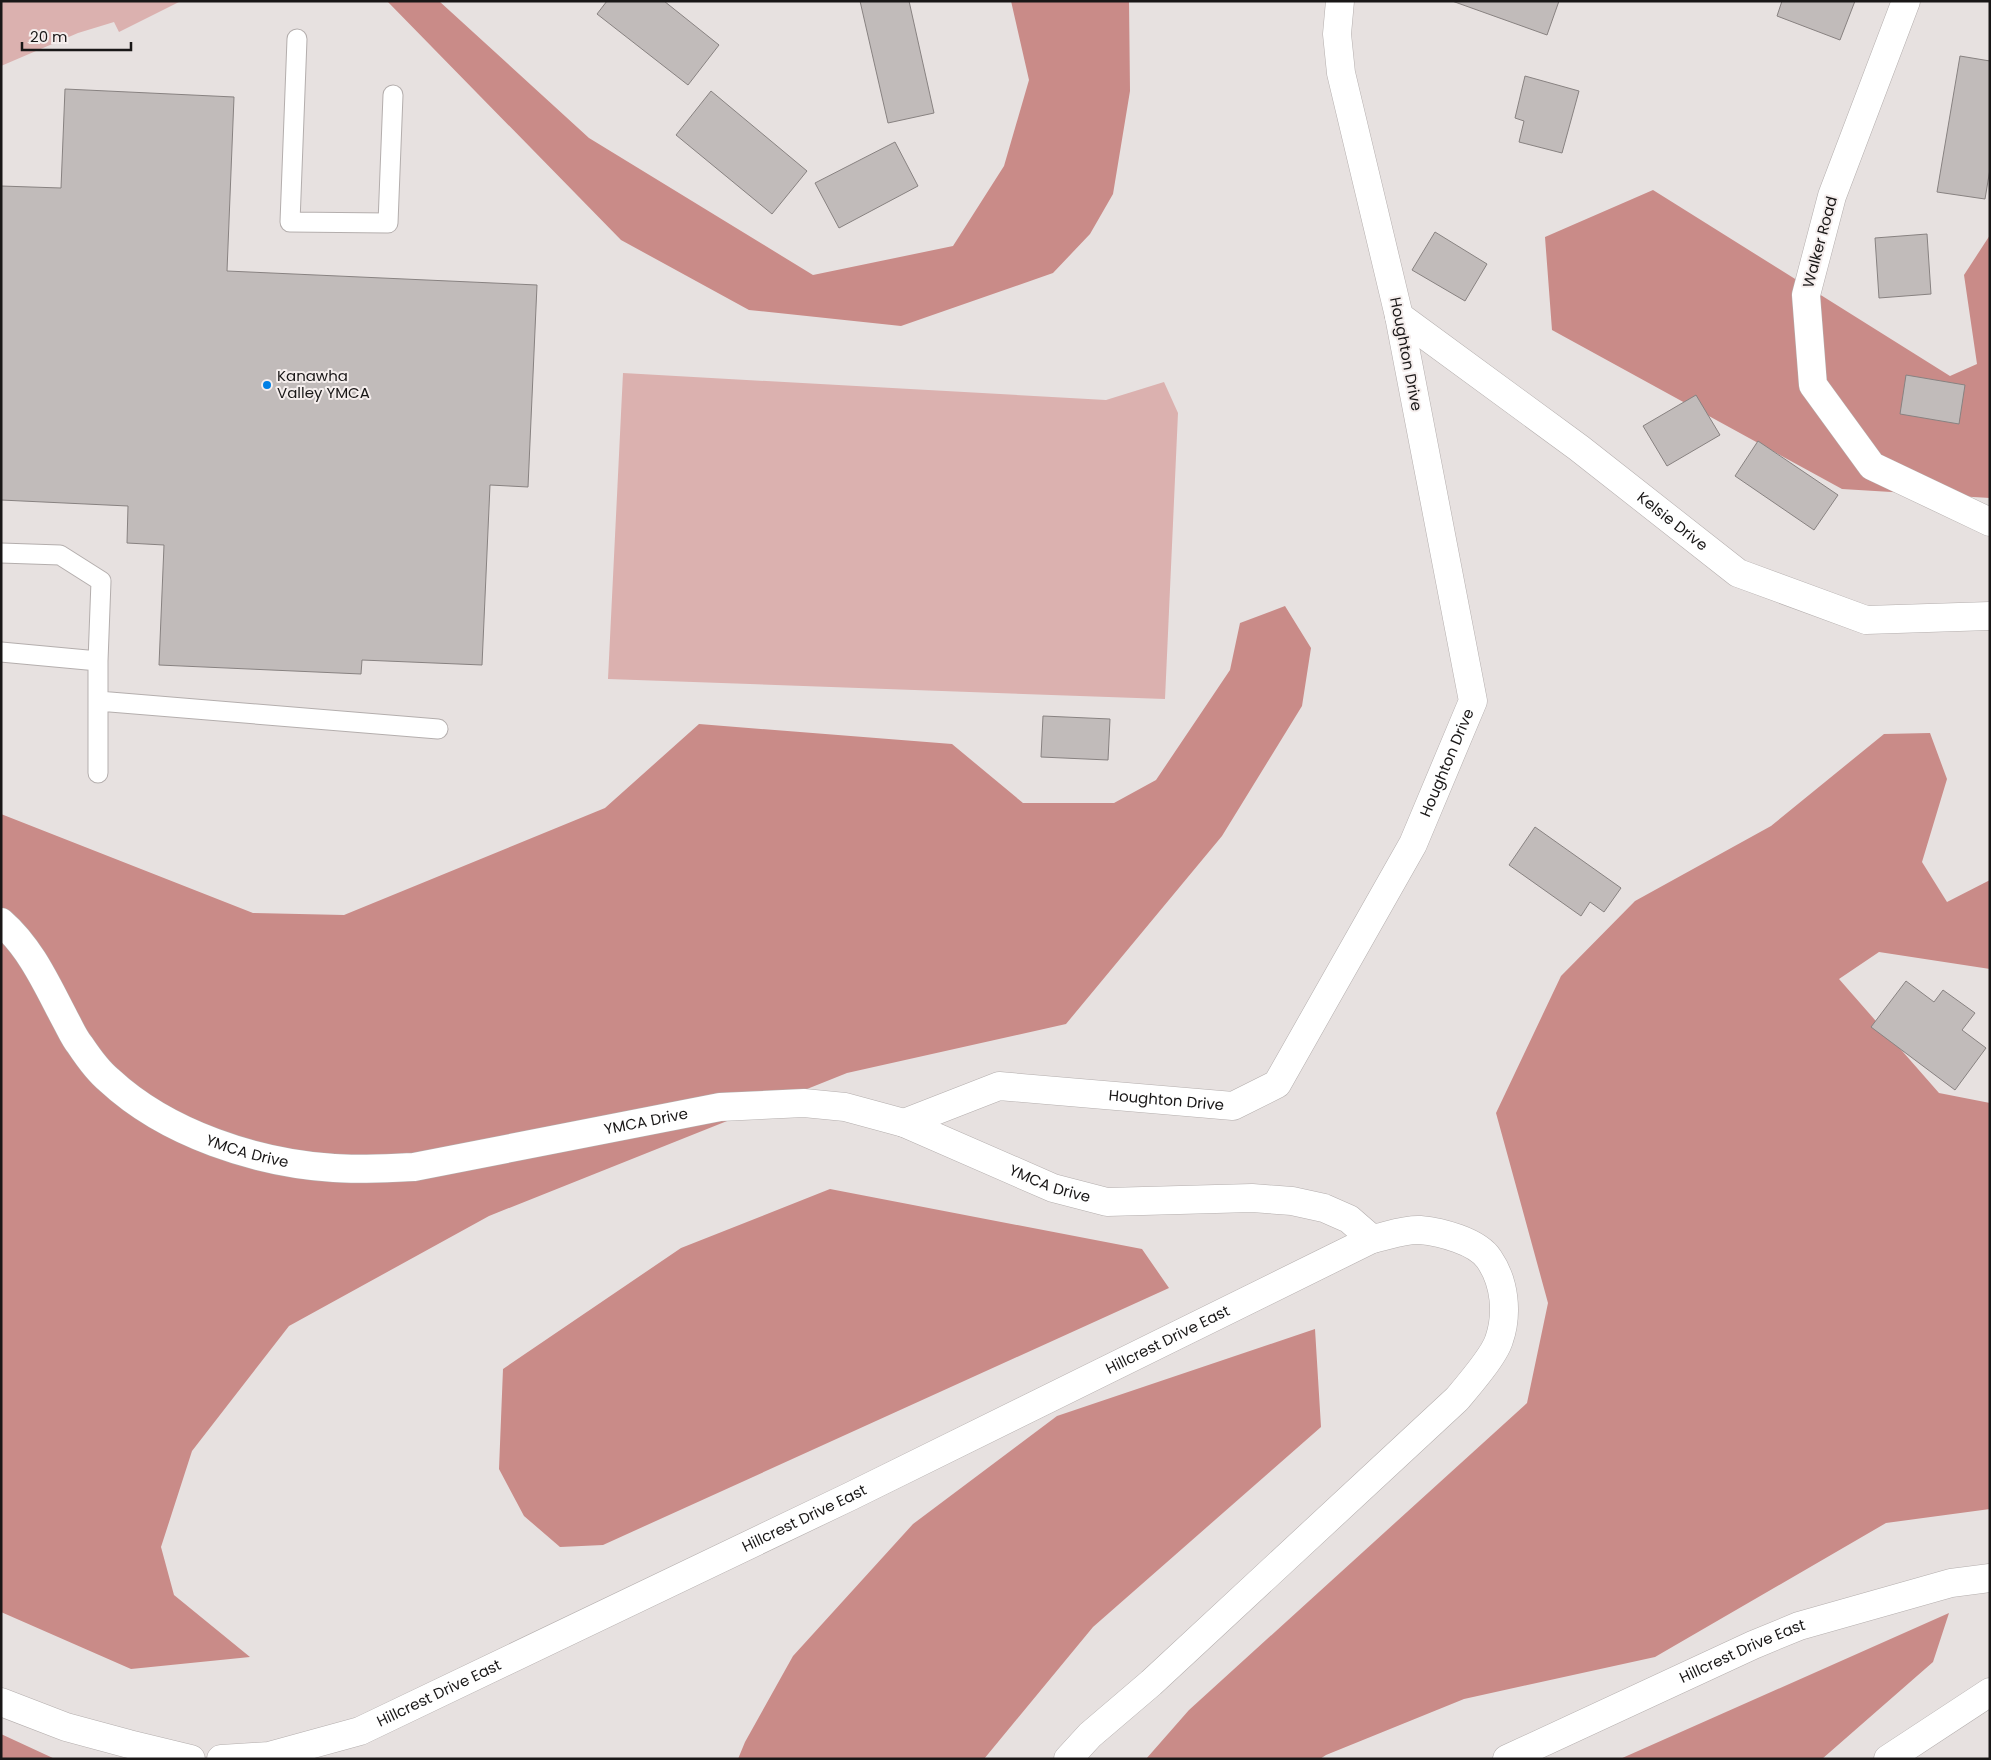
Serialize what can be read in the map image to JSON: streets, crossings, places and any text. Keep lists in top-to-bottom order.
{
  "streets": {
    "street": [
      "Walker Road",
      "Houghton Drive",
      "Kelsie Drive",
      "YMCA Drive",
      "Hillcrest Drive East"
    ]
  },
  "crossings": [
    ["Houghton Drive", "Kelsie Drive"],
    ["Houghton Drive", "YMCA Drive"],
    ["YMCA Drive", "Hillcrest Drive East"]
  ],
  "places": ["Kanawha Valley YMCA"],
  "scale_bar": "20 m"
}
